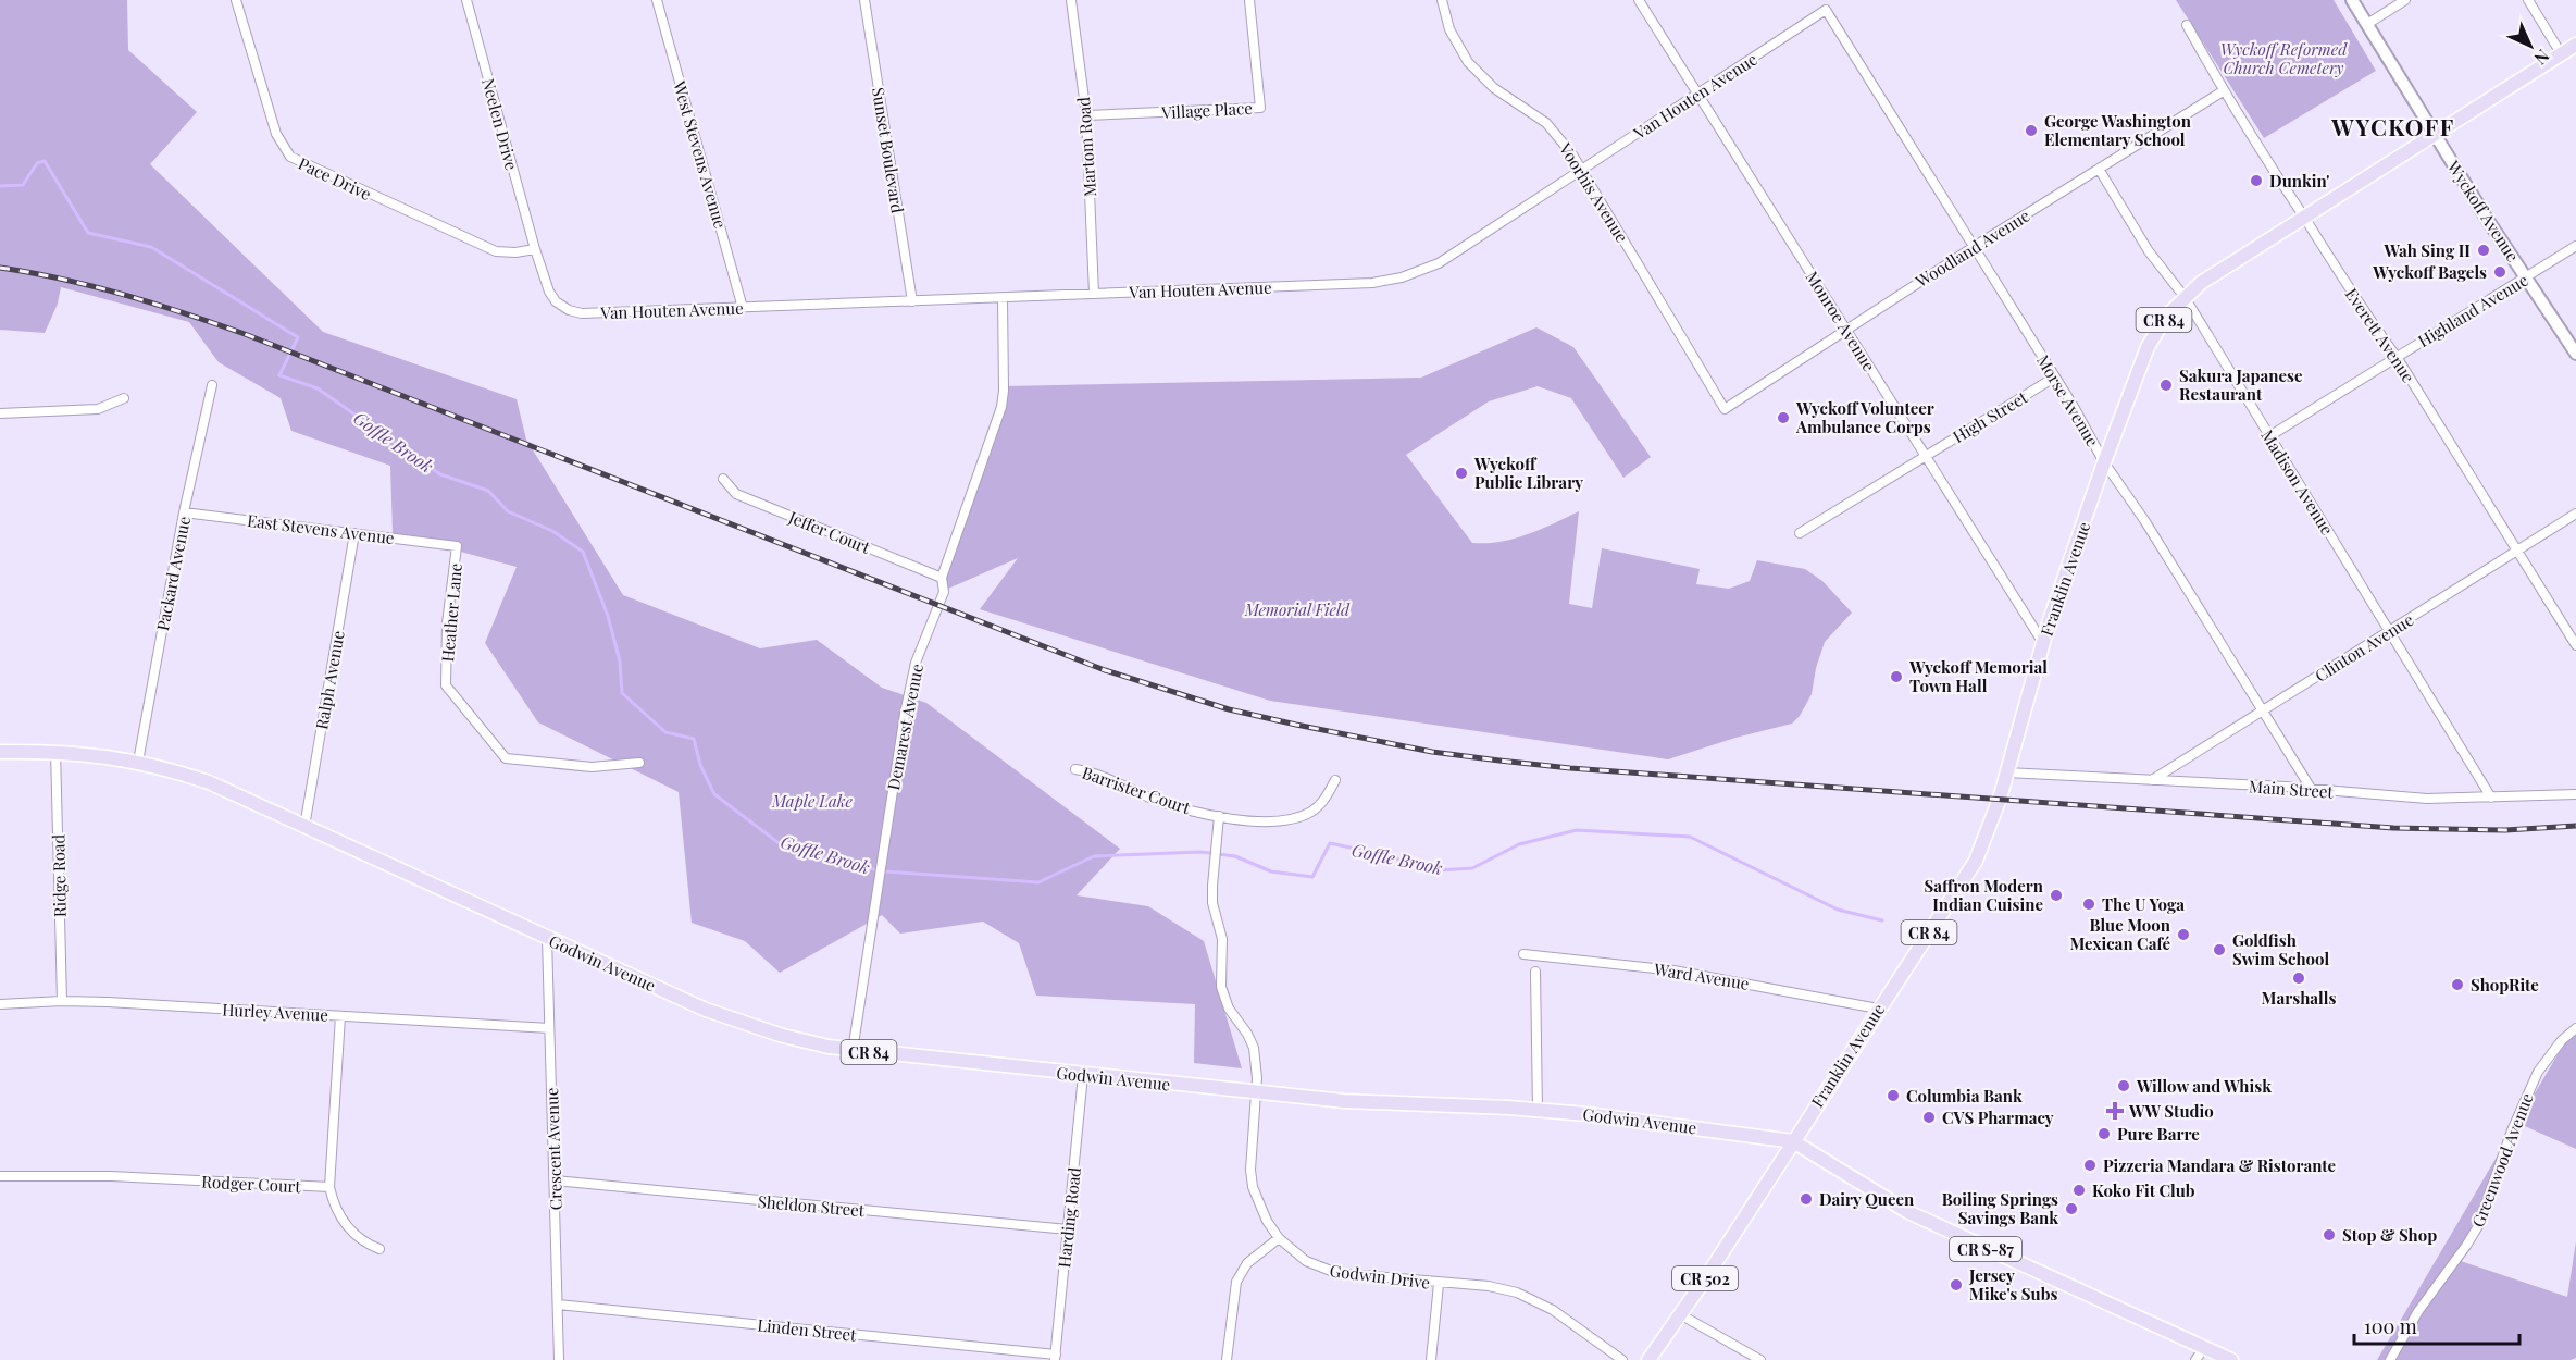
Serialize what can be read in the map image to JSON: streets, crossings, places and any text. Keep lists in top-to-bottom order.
{
  "streets": {
    "main road": [
      "Wyckoff Avenue",
      "CR 84",
      "Franklin Avenue",
      "Godwin Avenue",
      "CR S-87",
      "CR 502"
    ],
    "street": [
      "Van Houten Avenue",
      "Village Place",
      "Neelen Drive",
      "Martom Road",
      "Sunset Boulevard",
      "West Stevens Avenue",
      "Pace Drive",
      "Voorhis Avenue",
      "Woodland Avenue",
      "Highland Avenue",
      "Monroe Avenue",
      "Everett Avenue",
      "Morse Avenue",
      "High Street",
      "Madison Avenue",
      "East Stevens Avenue",
      "Jeffer Court",
      "Packard Avenue",
      "Heather Lane",
      "Clinton Avenue",
      "Ralph Avenue",
      "Demarest Avenue",
      "Main Street",
      "Barrister Court",
      "Ridge Road",
      "Ward Avenue",
      "Hurley Avenue",
      "Crescent Avenue",
      "Greenwood Avenue",
      "Rodger Court",
      "Sheldon Street",
      "Harding Road",
      "Godwin Drive",
      "Linden Street"
    ]
  },
  "crossings": [
    ["Van Houten Avenue", "Neelen Drive"],
    ["Van Houten Avenue", "Martom Road"],
    ["Van Houten Avenue", "Sunset Boulevard"],
    ["Van Houten Avenue", "West Stevens Avenue"],
    ["Van Houten Avenue", "Pace Drive"],
    ["Van Houten Avenue", "Voorhis Avenue"],
    ["Van Houten Avenue", "Monroe Avenue"],
    ["Van Houten Avenue", "Morse Avenue"],
    ["Van Houten Avenue", "Demarest Avenue"],
    ["Village Place", "Martom Road"],
    ["Neelen Drive", "Pace Drive"],
    ["Voorhis Avenue", "Woodland Avenue"],
    ["Wyckoff Avenue", "Highland Avenue"],
    ["Wyckoff Avenue", "Franklin Avenue"],
    ["Woodland Avenue", "Monroe Avenue"],
    ["Woodland Avenue", "Everett Avenue"],
    ["Woodland Avenue", "Morse Avenue"],
    ["Woodland Avenue", "Madison Avenue"],
    ["Highland Avenue", "Everett Avenue"],
    ["Highland Avenue", "Madison Avenue"],
    ["Monroe Avenue", "High Street"],
    ["Monroe Avenue", "Franklin Avenue"],
    ["Everett Avenue", "Franklin Avenue"],
    ["Everett Avenue", "Clinton Avenue"],
    ["Morse Avenue", "High Street"],
    ["Morse Avenue", "Franklin Avenue"],
    ["Morse Avenue", "Clinton Avenue"],
    ["Morse Avenue", "Main Street"],
    ["Madison Avenue", "Franklin Avenue"],
    ["Madison Avenue", "Clinton Avenue"],
    ["Madison Avenue", "Main Street"],
    ["East Stevens Avenue", "Packard Avenue"],
    ["East Stevens Avenue", "Heather Lane"],
    ["East Stevens Avenue", "Ralph Avenue"],
    ["Jeffer Court", "Demarest Avenue"],
    ["Packard Avenue", "Godwin Avenue"],
    ["Franklin Avenue", "Main Street"],
    ["Franklin Avenue", "Godwin Avenue"],
    ["Franklin Avenue", "Ward Avenue"],
    ["Clinton Avenue", "Main Street"],
    ["Ralph Avenue", "Godwin Avenue"],
    ["Demarest Avenue", "Godwin Avenue"],
    ["Barrister Court", "Godwin Drive"],
    ["Ridge Road", "Godwin Avenue"],
    ["Ridge Road", "Hurley Avenue"],
    ["Godwin Avenue", "Crescent Avenue"],
    ["Godwin Avenue", "Harding Road"],
    ["Godwin Avenue", "Godwin Drive"],
    ["Hurley Avenue", "Crescent Avenue"],
    ["Crescent Avenue", "Sheldon Street"],
    ["Crescent Avenue", "Linden Street"],
    ["Sheldon Street", "Harding Road"],
    ["Harding Road", "Linden Street"]
  ],
  "districts": ["WYCKOFF"],
  "water": ["Goffle Brook"],
  "parks": ["Wyckoff Reformed Church Cemetery", "Memorial Field", "Maple Lake"],
  "places": {
    "other": [
      "George Washington Elementary School",
      "Dunkin'",
      "Wah Sing II",
      "Wyckoff Bagels",
      "Sakura Japanese Restaurant",
      "Wyckoff Volunteer Ambulance Corps",
      "Wyckoff Public Library",
      "Wyckoff Memorial Town Hall",
      "Saffron Modern Indian Cuisine",
      "The U Yoga",
      "Blue Moon Mexican Café",
      "Goldfish Swim School",
      "Marshalls",
      "ShopRite",
      "Willow and Whisk",
      "Columbia Bank",
      "CVS Pharmacy",
      "Pure Barre",
      "Pizzeria Mandara & Ristorante",
      "Koko Fit Club",
      "Dairy Queen",
      "Boiling Springs Savings Bank",
      "Stop & Shop",
      "Jersey Mike's Subs"
    ],
    "health": ["WW Studio"]
  },
  "scale_bar": "100 m",
  "north": "bottom right"
}
